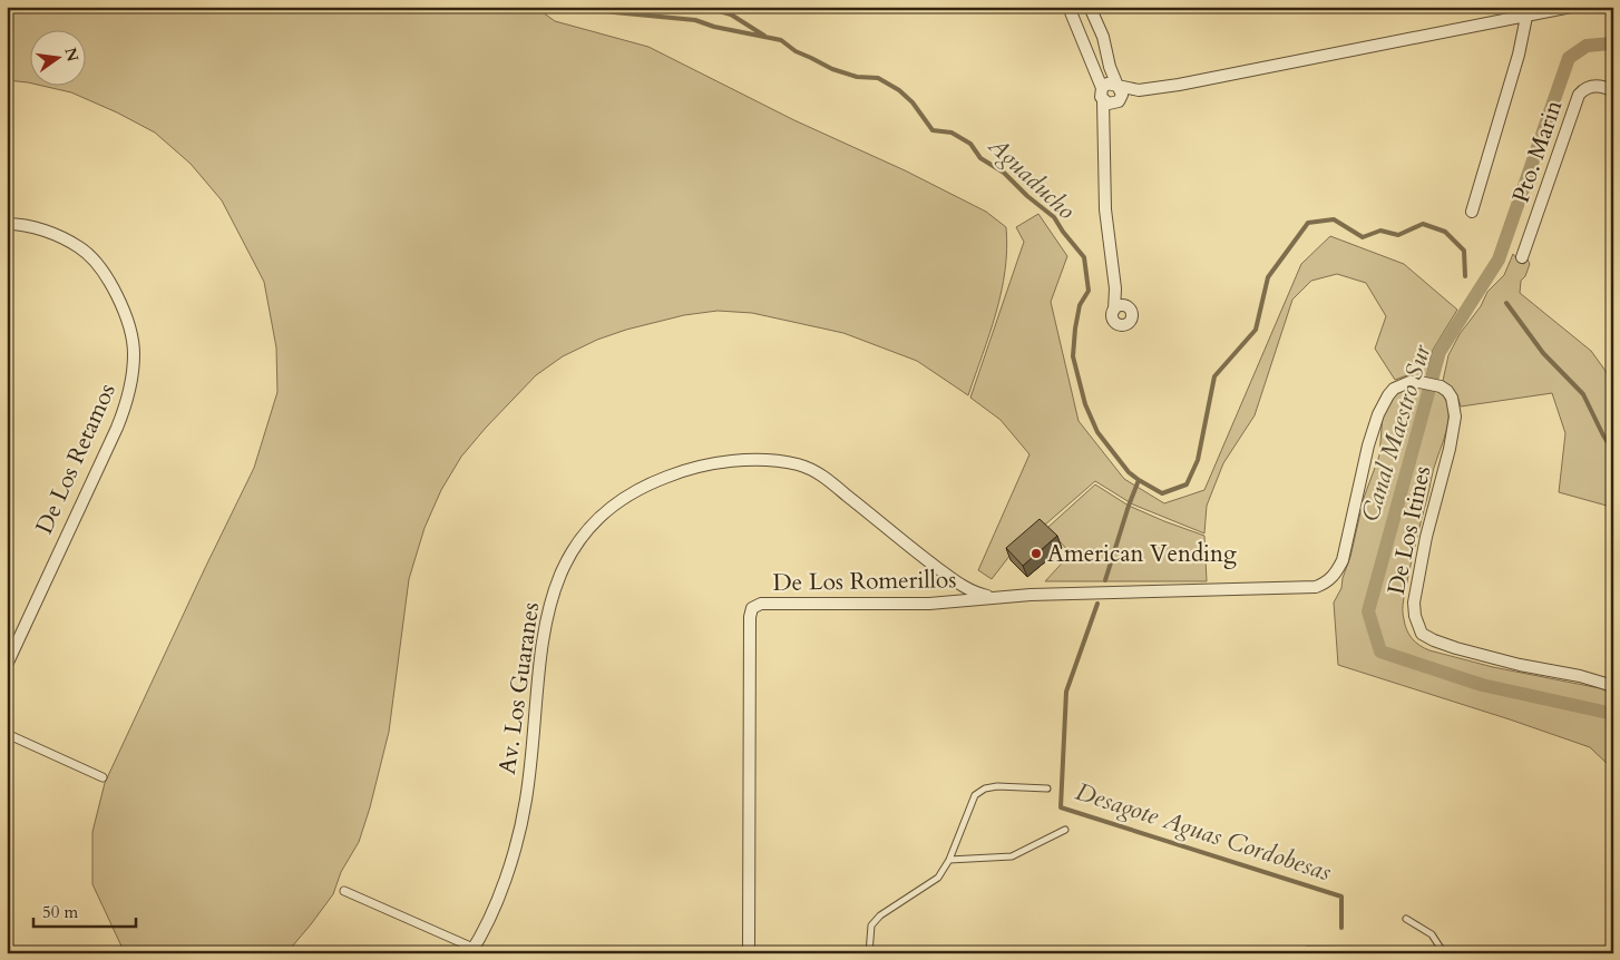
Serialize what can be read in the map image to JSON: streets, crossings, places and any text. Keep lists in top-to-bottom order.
{
  "streets": {
    "street": [
      "Pto. Marin",
      "De Los Retamos",
      "De Los Itines",
      "De Los Romerillos",
      "Av. Los Guaranes"
    ]
  },
  "crossings": [
    ["De Los Itines", "De Los Romerillos"],
    ["De Los Romerillos", "Av. Los Guaranes"]
  ],
  "water": ["Aguaducho", "Canal Maestro Sur", "Desagote Aguas Cordobesas"],
  "places": ["American Vending"],
  "scale_bar": "50 m",
  "north": "right"
}
